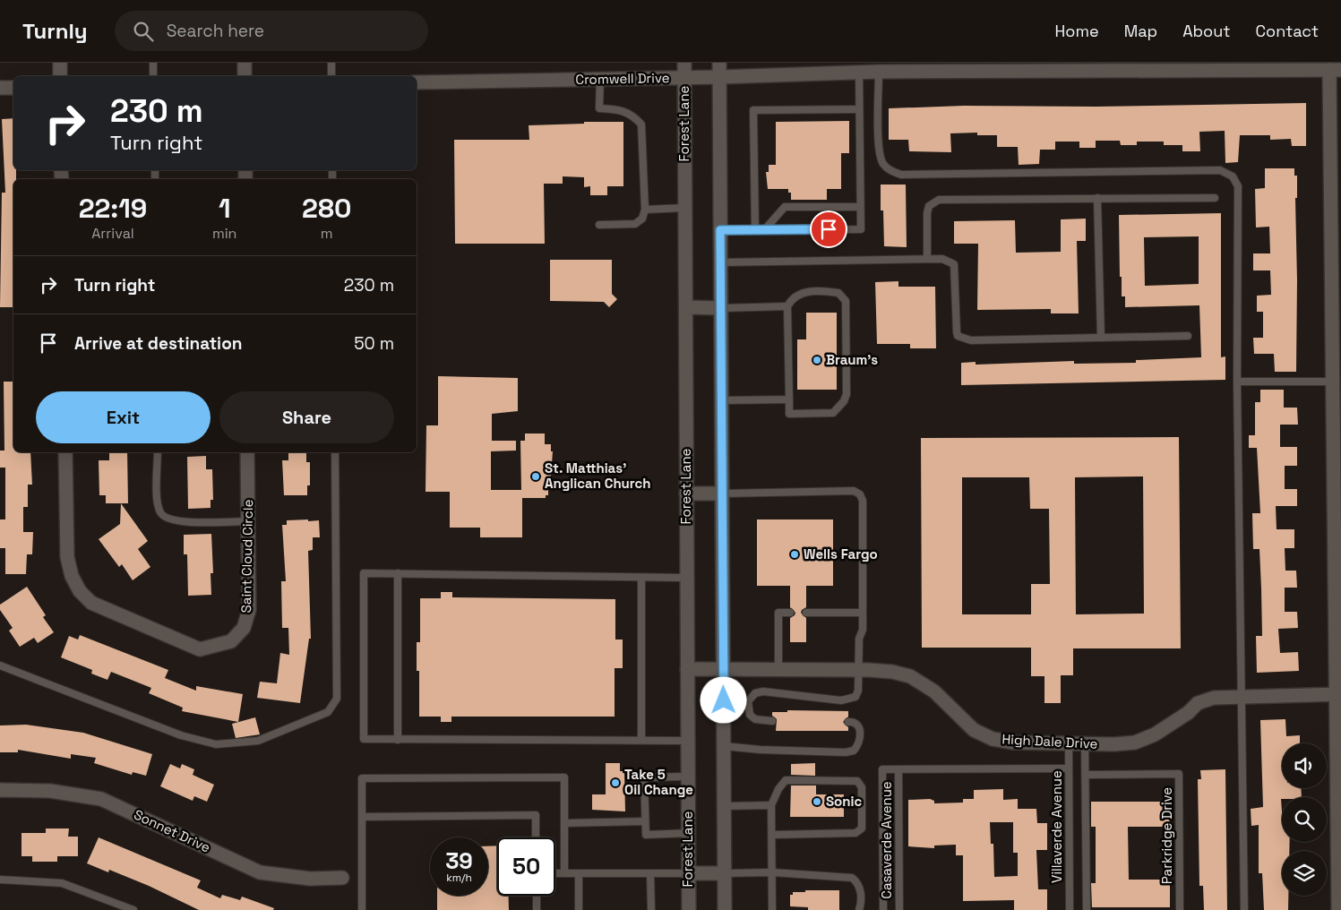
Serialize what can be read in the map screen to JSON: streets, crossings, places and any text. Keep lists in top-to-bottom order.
{
  "streets": {
    "street": [
      "Cromwell Drive",
      "Forest Lane",
      "Saint Cloud Circle",
      "High Dale Drive",
      "Sonnet Drive"
    ],
    "lane": ["Villaverde Avenue", "Parkridge Drive", "Casaverde Avenue"]
  },
  "crossings": [
    ["Cromwell Drive", "Forest Lane"],
    ["Forest Lane", "High Dale Drive"],
    ["High Dale Drive", "Villaverde Avenue"],
    ["Villaverde Avenue", "Casaverde Avenue"]
  ],
  "places": [
    "Braum's",
    "St. Matthias' Anglican Church",
    "Wells Fargo",
    "Take 5 Oil Change",
    "Sonic"
  ],
  "page": {
    "header": "Turnly",
    "search": "Search here",
    "nav": [
      "Home",
      "Map",
      "About",
      "Contact"
    ],
    "turn": ["230 m", "Turn right"],
    "eta": [
      "22:19",
      "Arrival",
      "1",
      "min",
      "280",
      "m"
    ],
    "list": [
      {
        "name": "Turn right",
        "value": "230 m"
      },
      {
        "name": "Arrive at destination",
        "value": "50 m"
      }
    ],
    "buttons": ["Exit", "Share"],
    "speed": "39 km/h",
    "limit": "50"
  }
}
